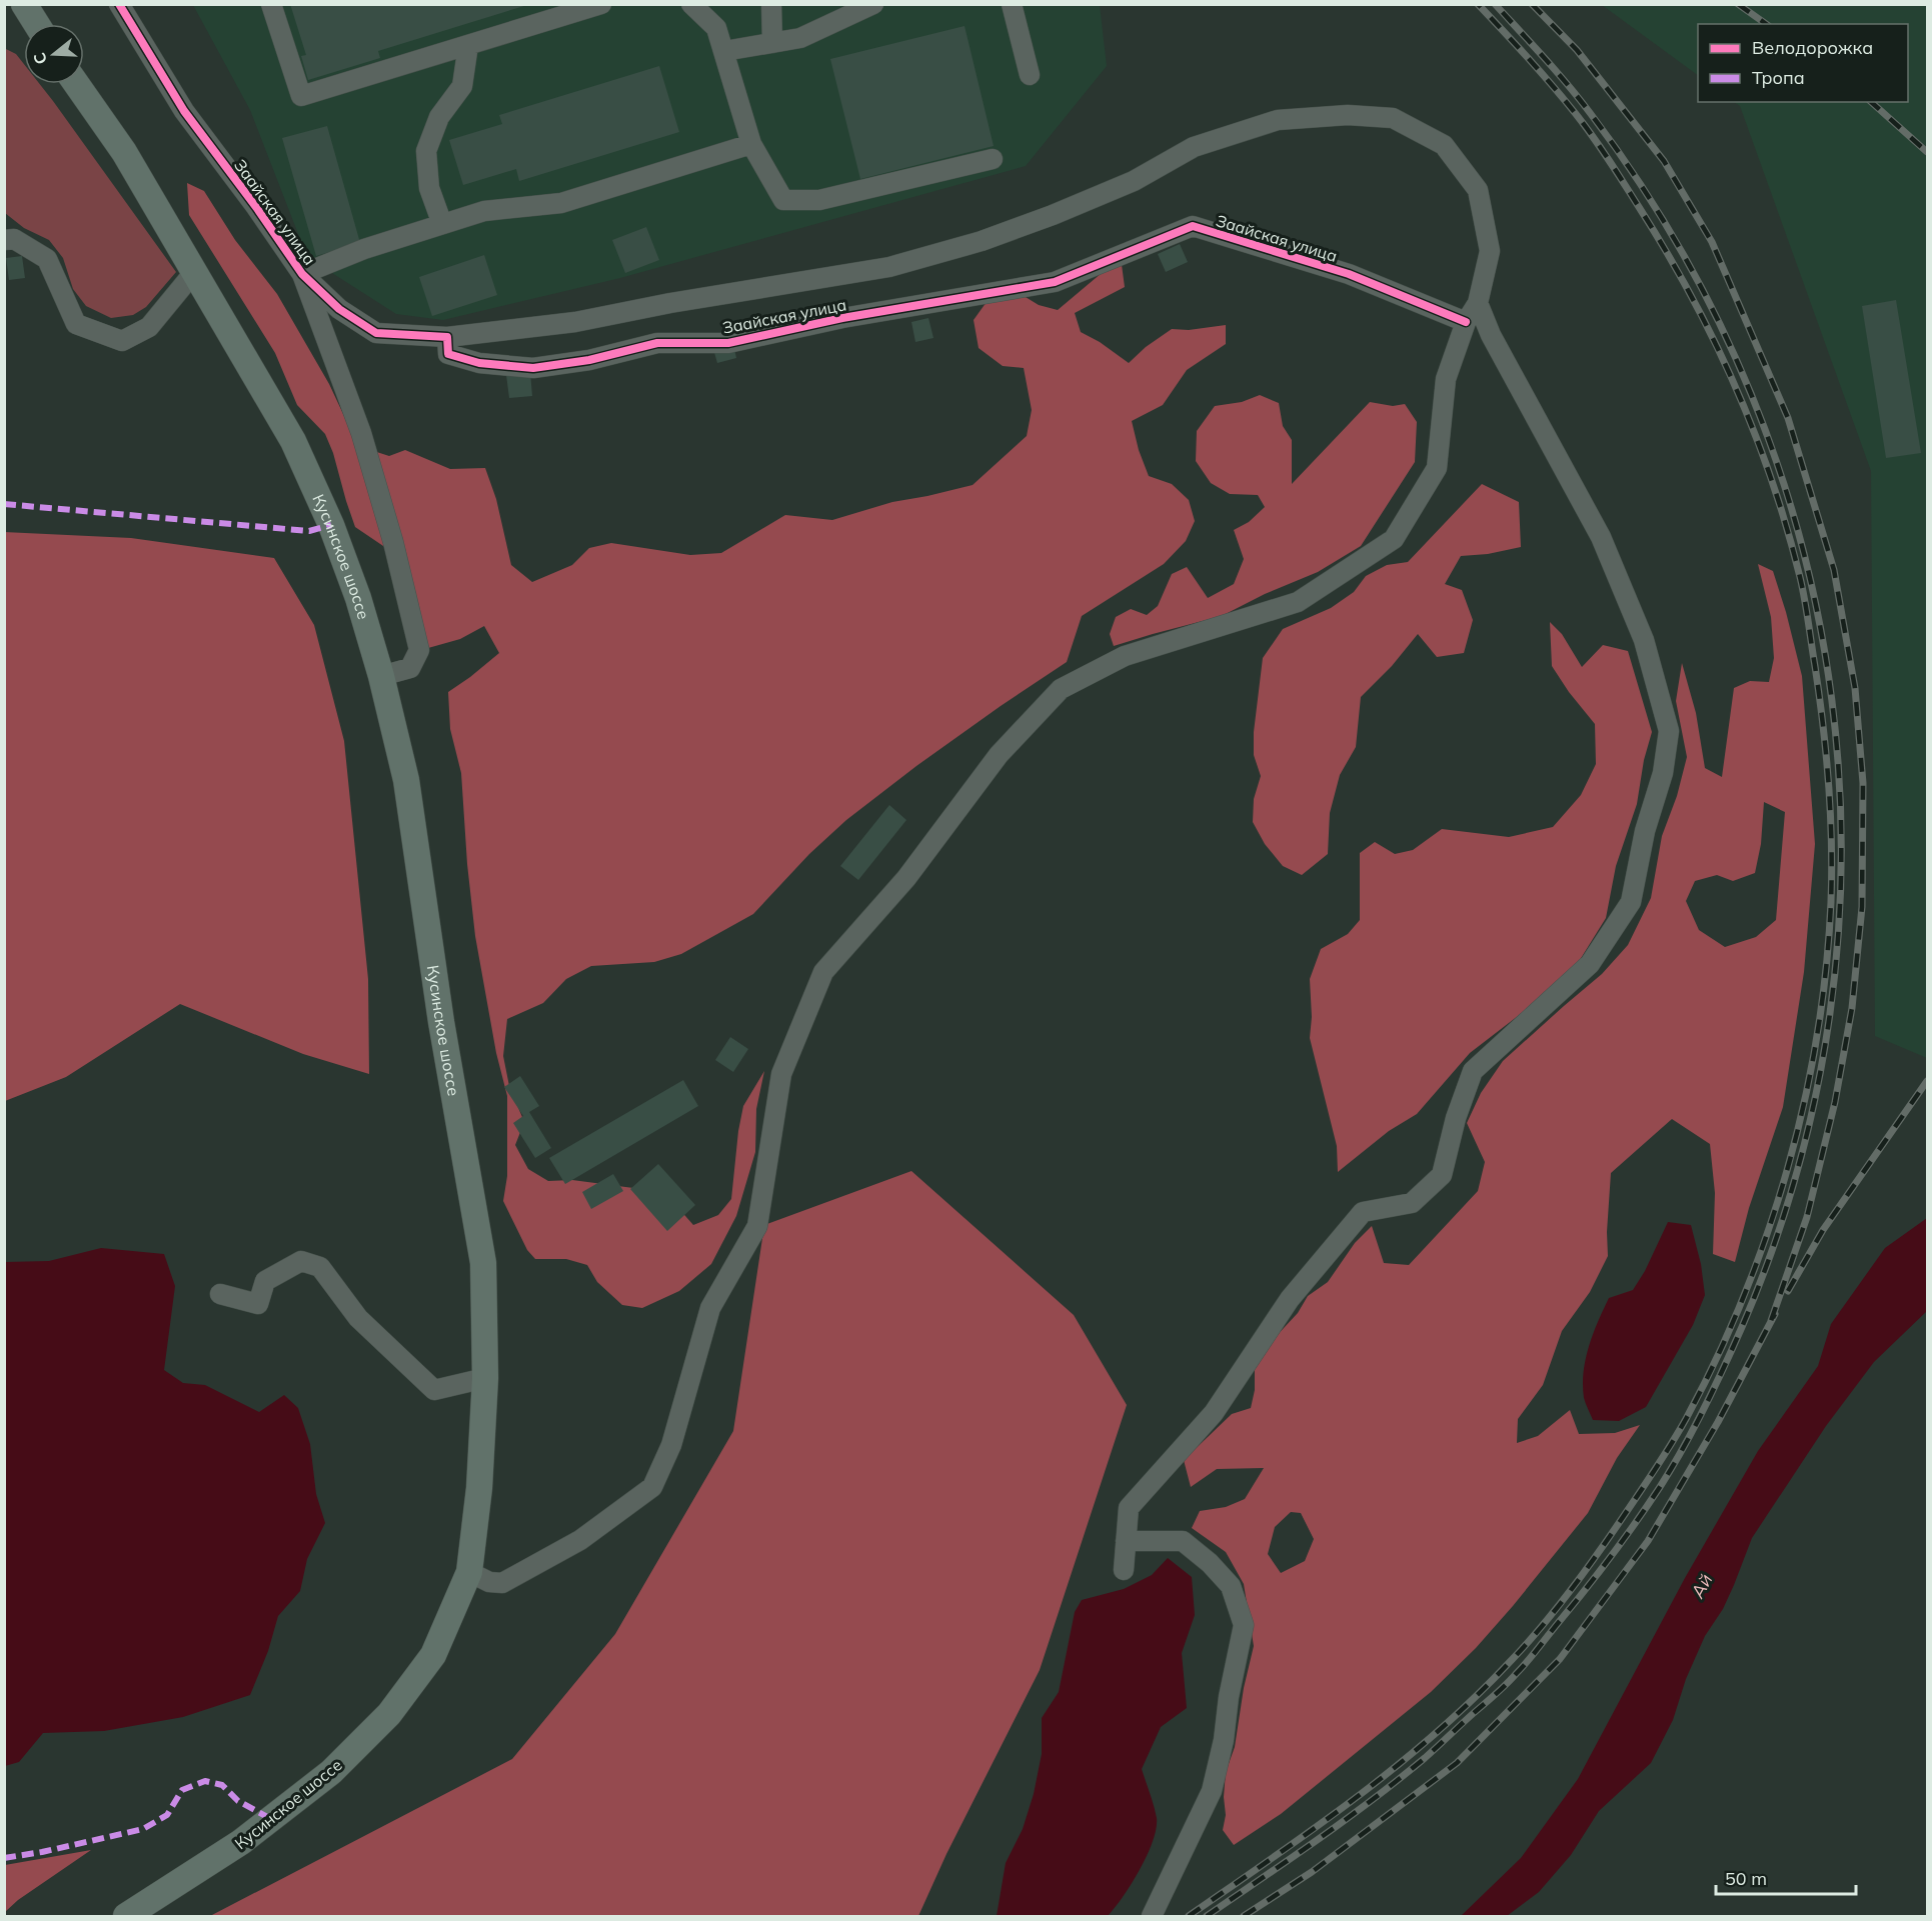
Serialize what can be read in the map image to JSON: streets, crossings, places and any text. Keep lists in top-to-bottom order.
{
  "streets": {
    "main road": ["Кусинское шоссе"],
    "street": ["Заайская улица"]
  },
  "water": ["Ай"],
  "legend": ["Велодорожка", "Тропа"],
  "scale_bar": "50 m",
  "north": "left"
}
